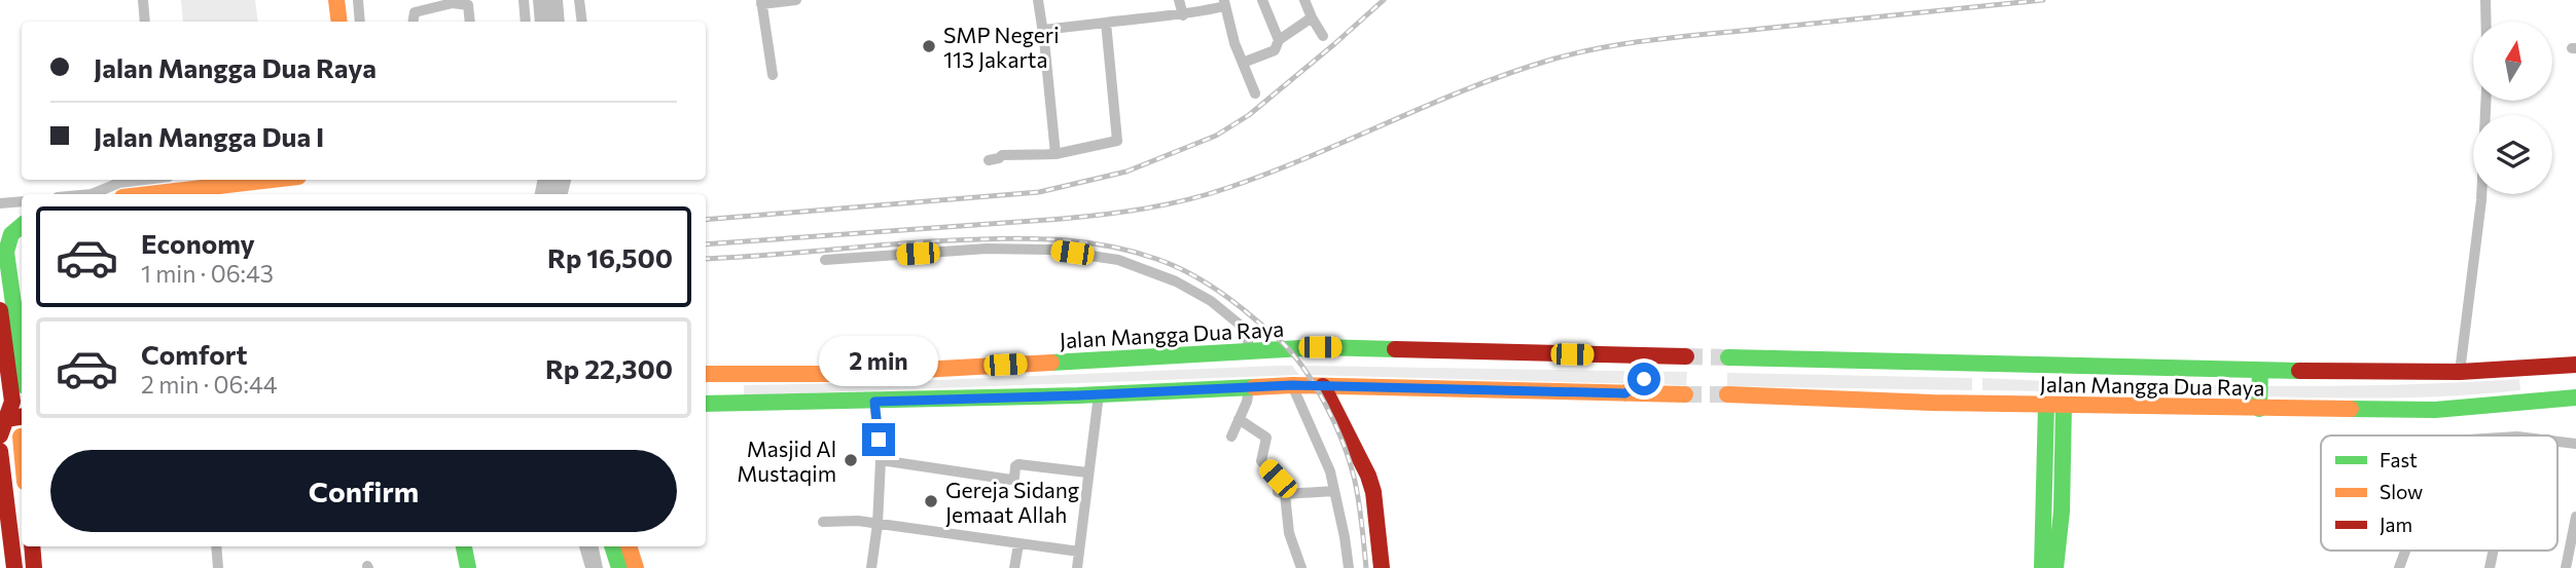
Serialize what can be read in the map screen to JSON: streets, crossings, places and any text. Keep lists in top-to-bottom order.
{
  "streets": {
    "main road": ["Jalan Mangga Dua Raya"]
  },
  "places": ["SMP Negeri 113 Jakarta", "Masjid Al Mustaqim", "Gereja Sidang Jemaat Allah"],
  "legend": ["Fast", "Slow", "Jam"],
  "north": "top",
  "page": {
    "banner": ["Jalan Mangga Dua Raya", "Jalan Mangga Dua I"],
    "list": [
      {
        "name": "Economy",
        "note": "1 min · 06:43",
        "value": "Rp 16,500"
      },
      {
        "name": "Comfort",
        "note": "2 min · 06:44",
        "value": "Rp 22,300"
      }
    ],
    "bubble": "2 min",
    "buttons": "Confirm"
  }
}
